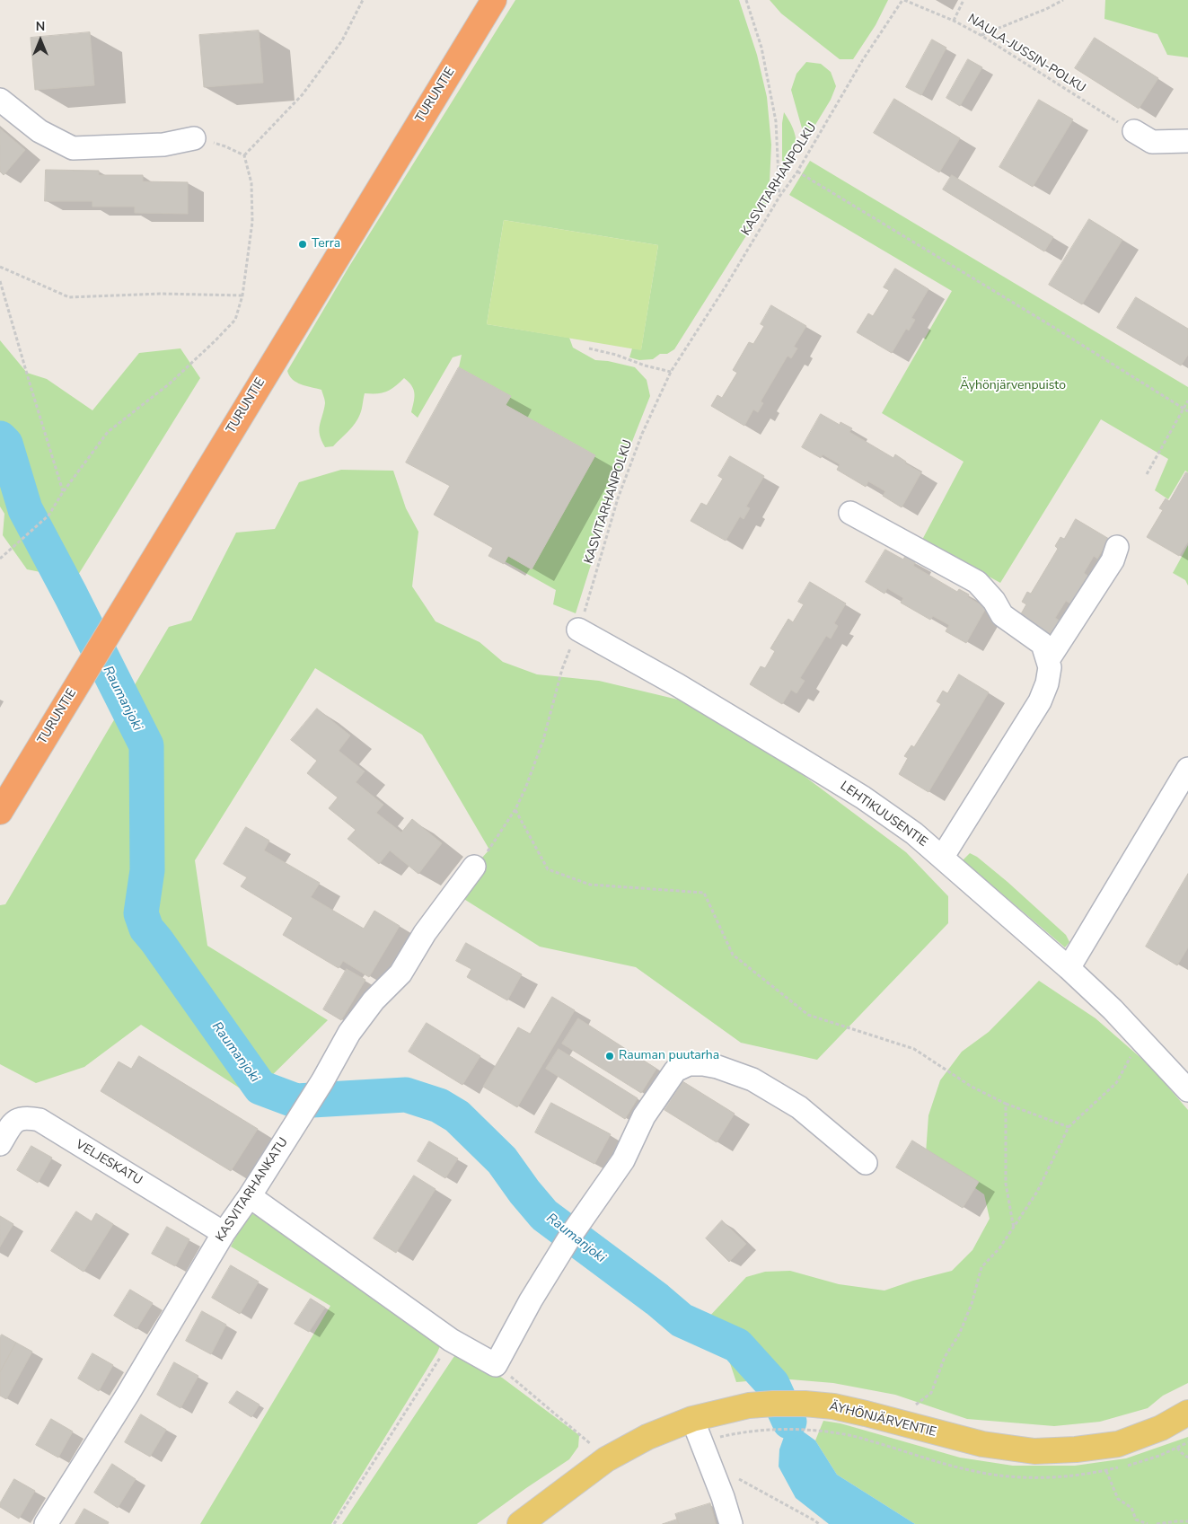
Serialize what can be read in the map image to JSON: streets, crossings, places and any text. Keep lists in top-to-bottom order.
{
  "streets": {
    "highway": ["TURUNTIE"],
    "main road": ["ÄYHÖNJÄRVENTIE"],
    "street": ["LEHTIKUUSENTIE", "VELJESKATU", "KASVITARHANKATU"],
    "path": ["NAULA-JUSSIN-POLKU", "KASVITARHANPOLKU"]
  },
  "crossings": [
    ["NAULA-JUSSIN-POLKU", "KASVITARHANPOLKU"],
    ["KASVITARHANPOLKU", "LEHTIKUUSENTIE"],
    ["KASVITARHANPOLKU", "KASVITARHANKATU"],
    ["VELJESKATU", "KASVITARHANKATU"]
  ],
  "water": ["Raumanjoki"],
  "parks": ["Äyhönjärvenpuisto"],
  "places": ["Terra", "Rauman puutarha"],
  "north": "top"
}
